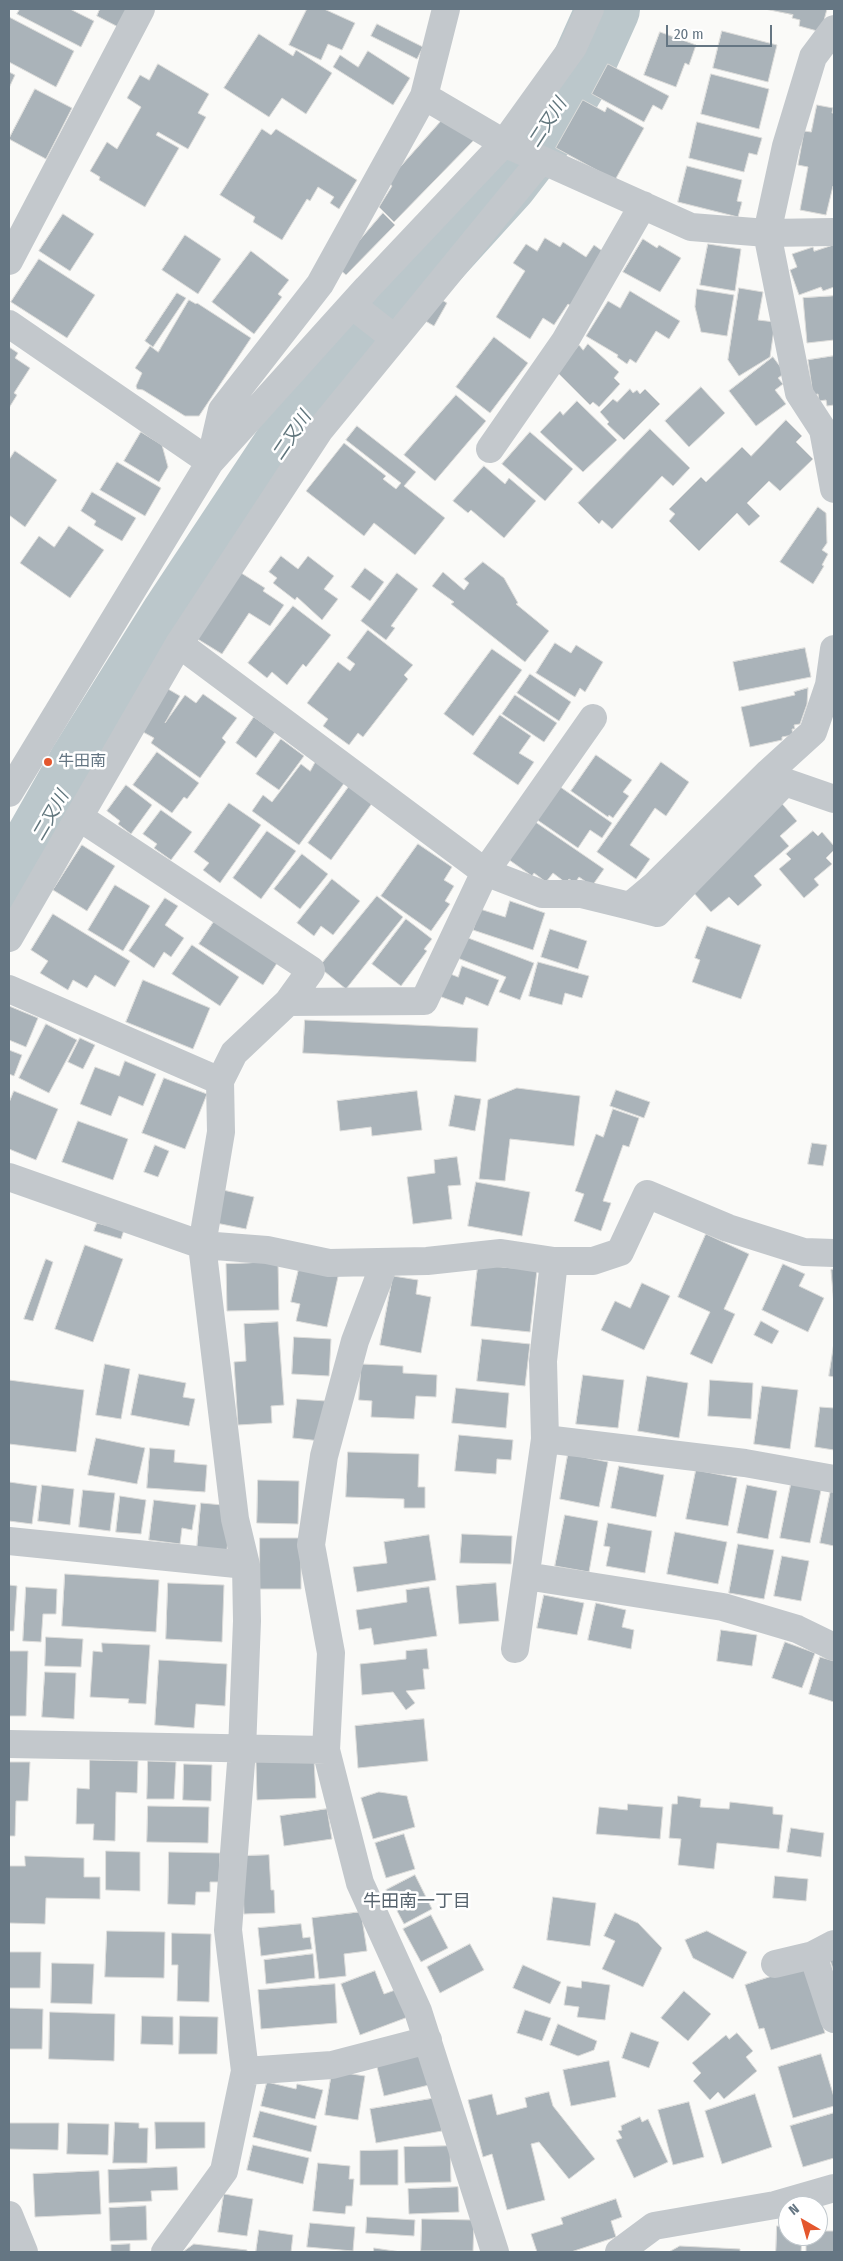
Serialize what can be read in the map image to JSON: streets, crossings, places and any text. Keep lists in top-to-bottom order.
{
  "districts": ["牛田南一丁目"],
  "water": ["二又川"],
  "places": ["牛田南"],
  "scale_bar": "20 m",
  "north": "top left"
}
